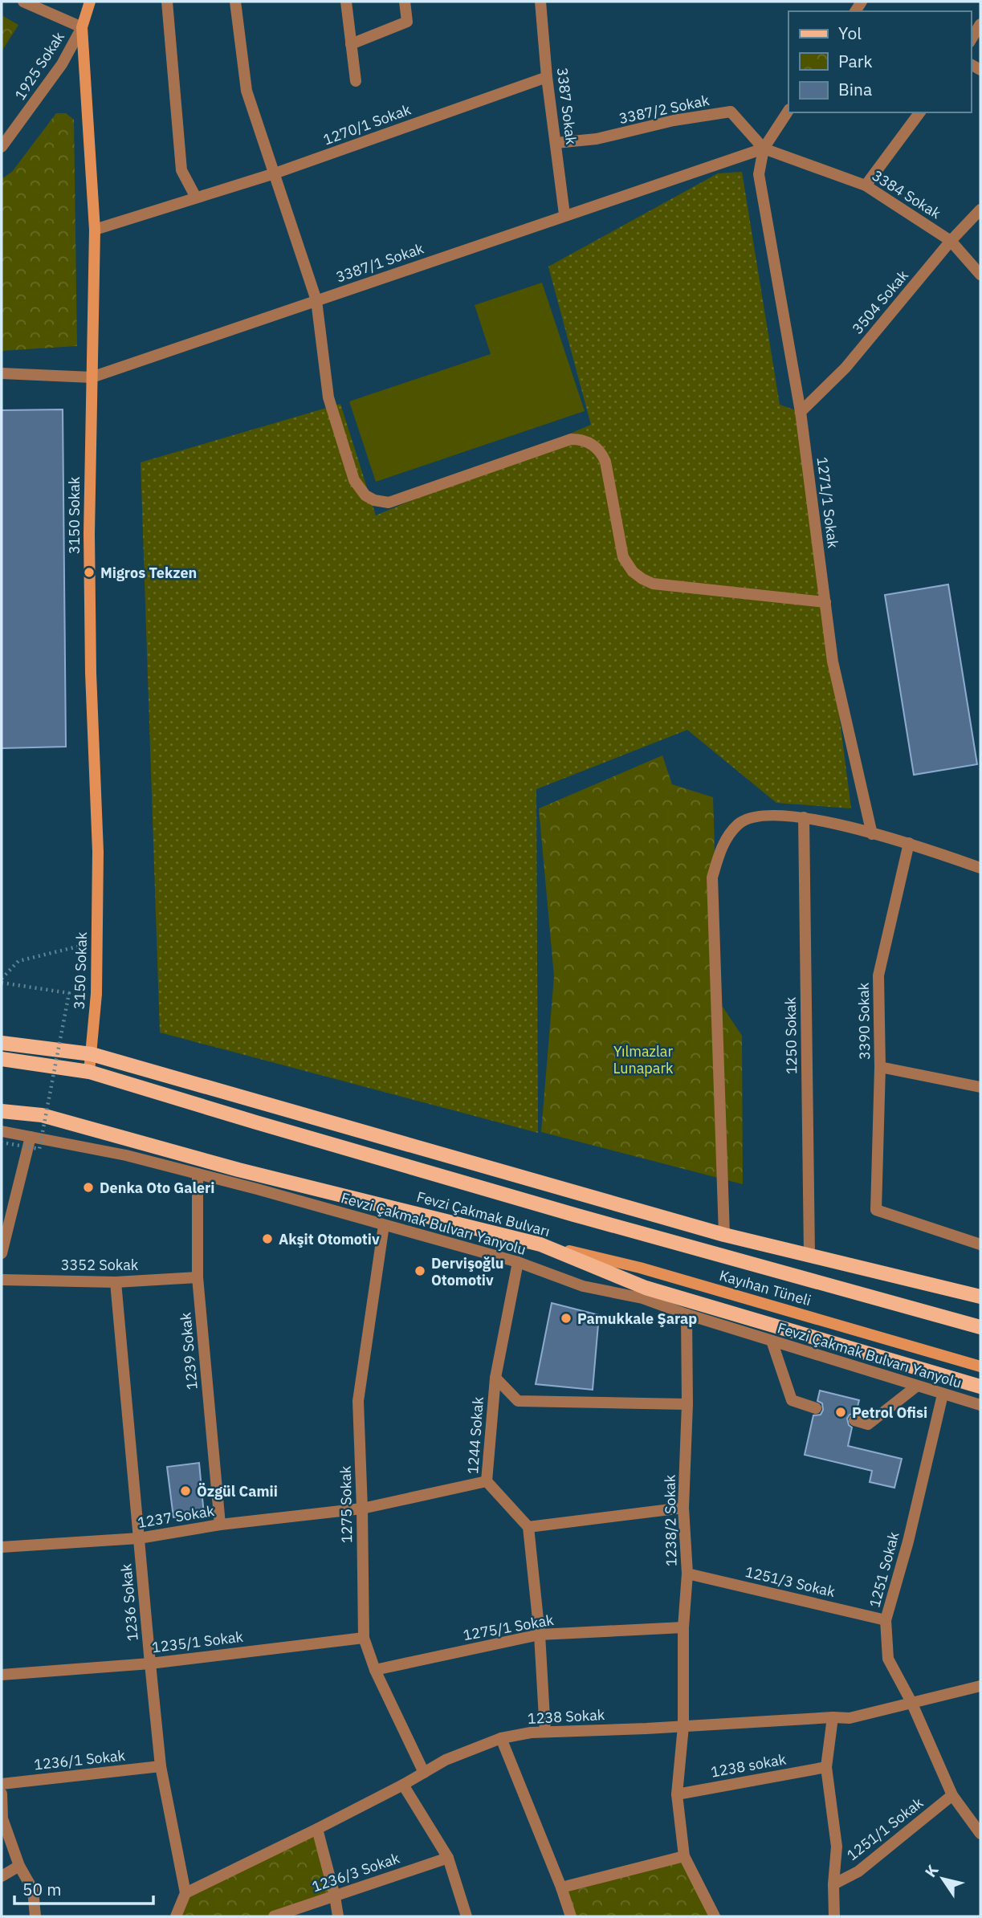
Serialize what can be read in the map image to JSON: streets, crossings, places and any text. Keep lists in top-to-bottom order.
{
  "streets": {
    "main road": ["3150 Sokak", "Fevzi Çakmak Bulvarı", "Kayıhan Tüneli"],
    "street": [
      "1925 Sokak",
      "3387 Sokak",
      "3387/2 Sokak",
      "1270/1 Sokak",
      "3384 Sokak",
      "3387/1 Sokak",
      "3504 Sokak",
      "1271/1 Sokak",
      "3390 Sokak",
      "1250 Sokak",
      "Fevzi Çakmak Bulvarı Yanyolu",
      "3352 Sokak",
      "1239 Sokak",
      "1244 Sokak",
      "1275 Sokak",
      "1237 Sokak",
      "1238/2 Sokak",
      "1251 Sokak",
      "1251/3 Sokak",
      "1236 Sokak",
      "1275/1 Sokak",
      "1235/1 Sokak",
      "1238 Sokak",
      "1236/1 Sokak",
      "1238 sokak",
      "1251/1 Sokak",
      "1236/3 Sokak"
    ]
  },
  "crossings": [
    ["1925 Sokak", "3150 Sokak"],
    ["3387 Sokak", "3387/2 Sokak"],
    ["3387 Sokak", "1270/1 Sokak"],
    ["3387 Sokak", "3387/1 Sokak"],
    ["3387/2 Sokak", "3384 Sokak"],
    ["3387/2 Sokak", "3387/1 Sokak"],
    ["3387/2 Sokak", "1271/1 Sokak"],
    ["1270/1 Sokak", "3150 Sokak"],
    ["3384 Sokak", "3387/1 Sokak"],
    ["3384 Sokak", "3504 Sokak"],
    ["3384 Sokak", "1271/1 Sokak"],
    ["3387/1 Sokak", "1271/1 Sokak"],
    ["3387/1 Sokak", "3150 Sokak"],
    ["3504 Sokak", "1271/1 Sokak"],
    ["3150 Sokak", "Fevzi Çakmak Bulvarı"],
    ["Fevzi Çakmak Bulvarı", "Kayıhan Tüneli"],
    ["Fevzi Çakmak Bulvarı Yanyolu", "1239 Sokak"],
    ["Fevzi Çakmak Bulvarı Yanyolu", "1244 Sokak"],
    ["Fevzi Çakmak Bulvarı Yanyolu", "1275 Sokak"],
    ["Fevzi Çakmak Bulvarı Yanyolu", "1238/2 Sokak"],
    ["Fevzi Çakmak Bulvarı Yanyolu", "1251 Sokak"],
    ["3352 Sokak", "1239 Sokak"],
    ["3352 Sokak", "1236 Sokak"],
    ["1239 Sokak", "1237 Sokak"],
    ["1244 Sokak", "1237 Sokak"],
    ["1275 Sokak", "1237 Sokak"],
    ["1275 Sokak", "1275/1 Sokak"],
    ["1275 Sokak", "1235/1 Sokak"],
    ["1275 Sokak", "1238 Sokak"],
    ["1237 Sokak", "1236 Sokak"],
    ["1238/2 Sokak", "1251/3 Sokak"],
    ["1238/2 Sokak", "1275/1 Sokak"],
    ["1238/2 Sokak", "1238 Sokak"],
    ["1238/2 Sokak", "1238 sokak"],
    ["1251 Sokak", "1251/3 Sokak"],
    ["1251 Sokak", "1238 Sokak"],
    ["1251 Sokak", "1251/1 Sokak"],
    ["1236 Sokak", "1235/1 Sokak"],
    ["1236 Sokak", "1238 Sokak"],
    ["1236 Sokak", "1236/1 Sokak"]
  ],
  "parks": ["Yılmazlar Lunapark"],
  "places": [
    "Migros Tekzen",
    "Denka Oto Galeri",
    "Akşit Otomotiv",
    "Dervişoğlu Otomotiv",
    "Pamukkale Şarap",
    "Petrol Ofisi",
    "Özgül Camii"
  ],
  "legend": ["Yol", "Park", "Bina"],
  "scale_bar": "50 m",
  "north": "top left"
}
